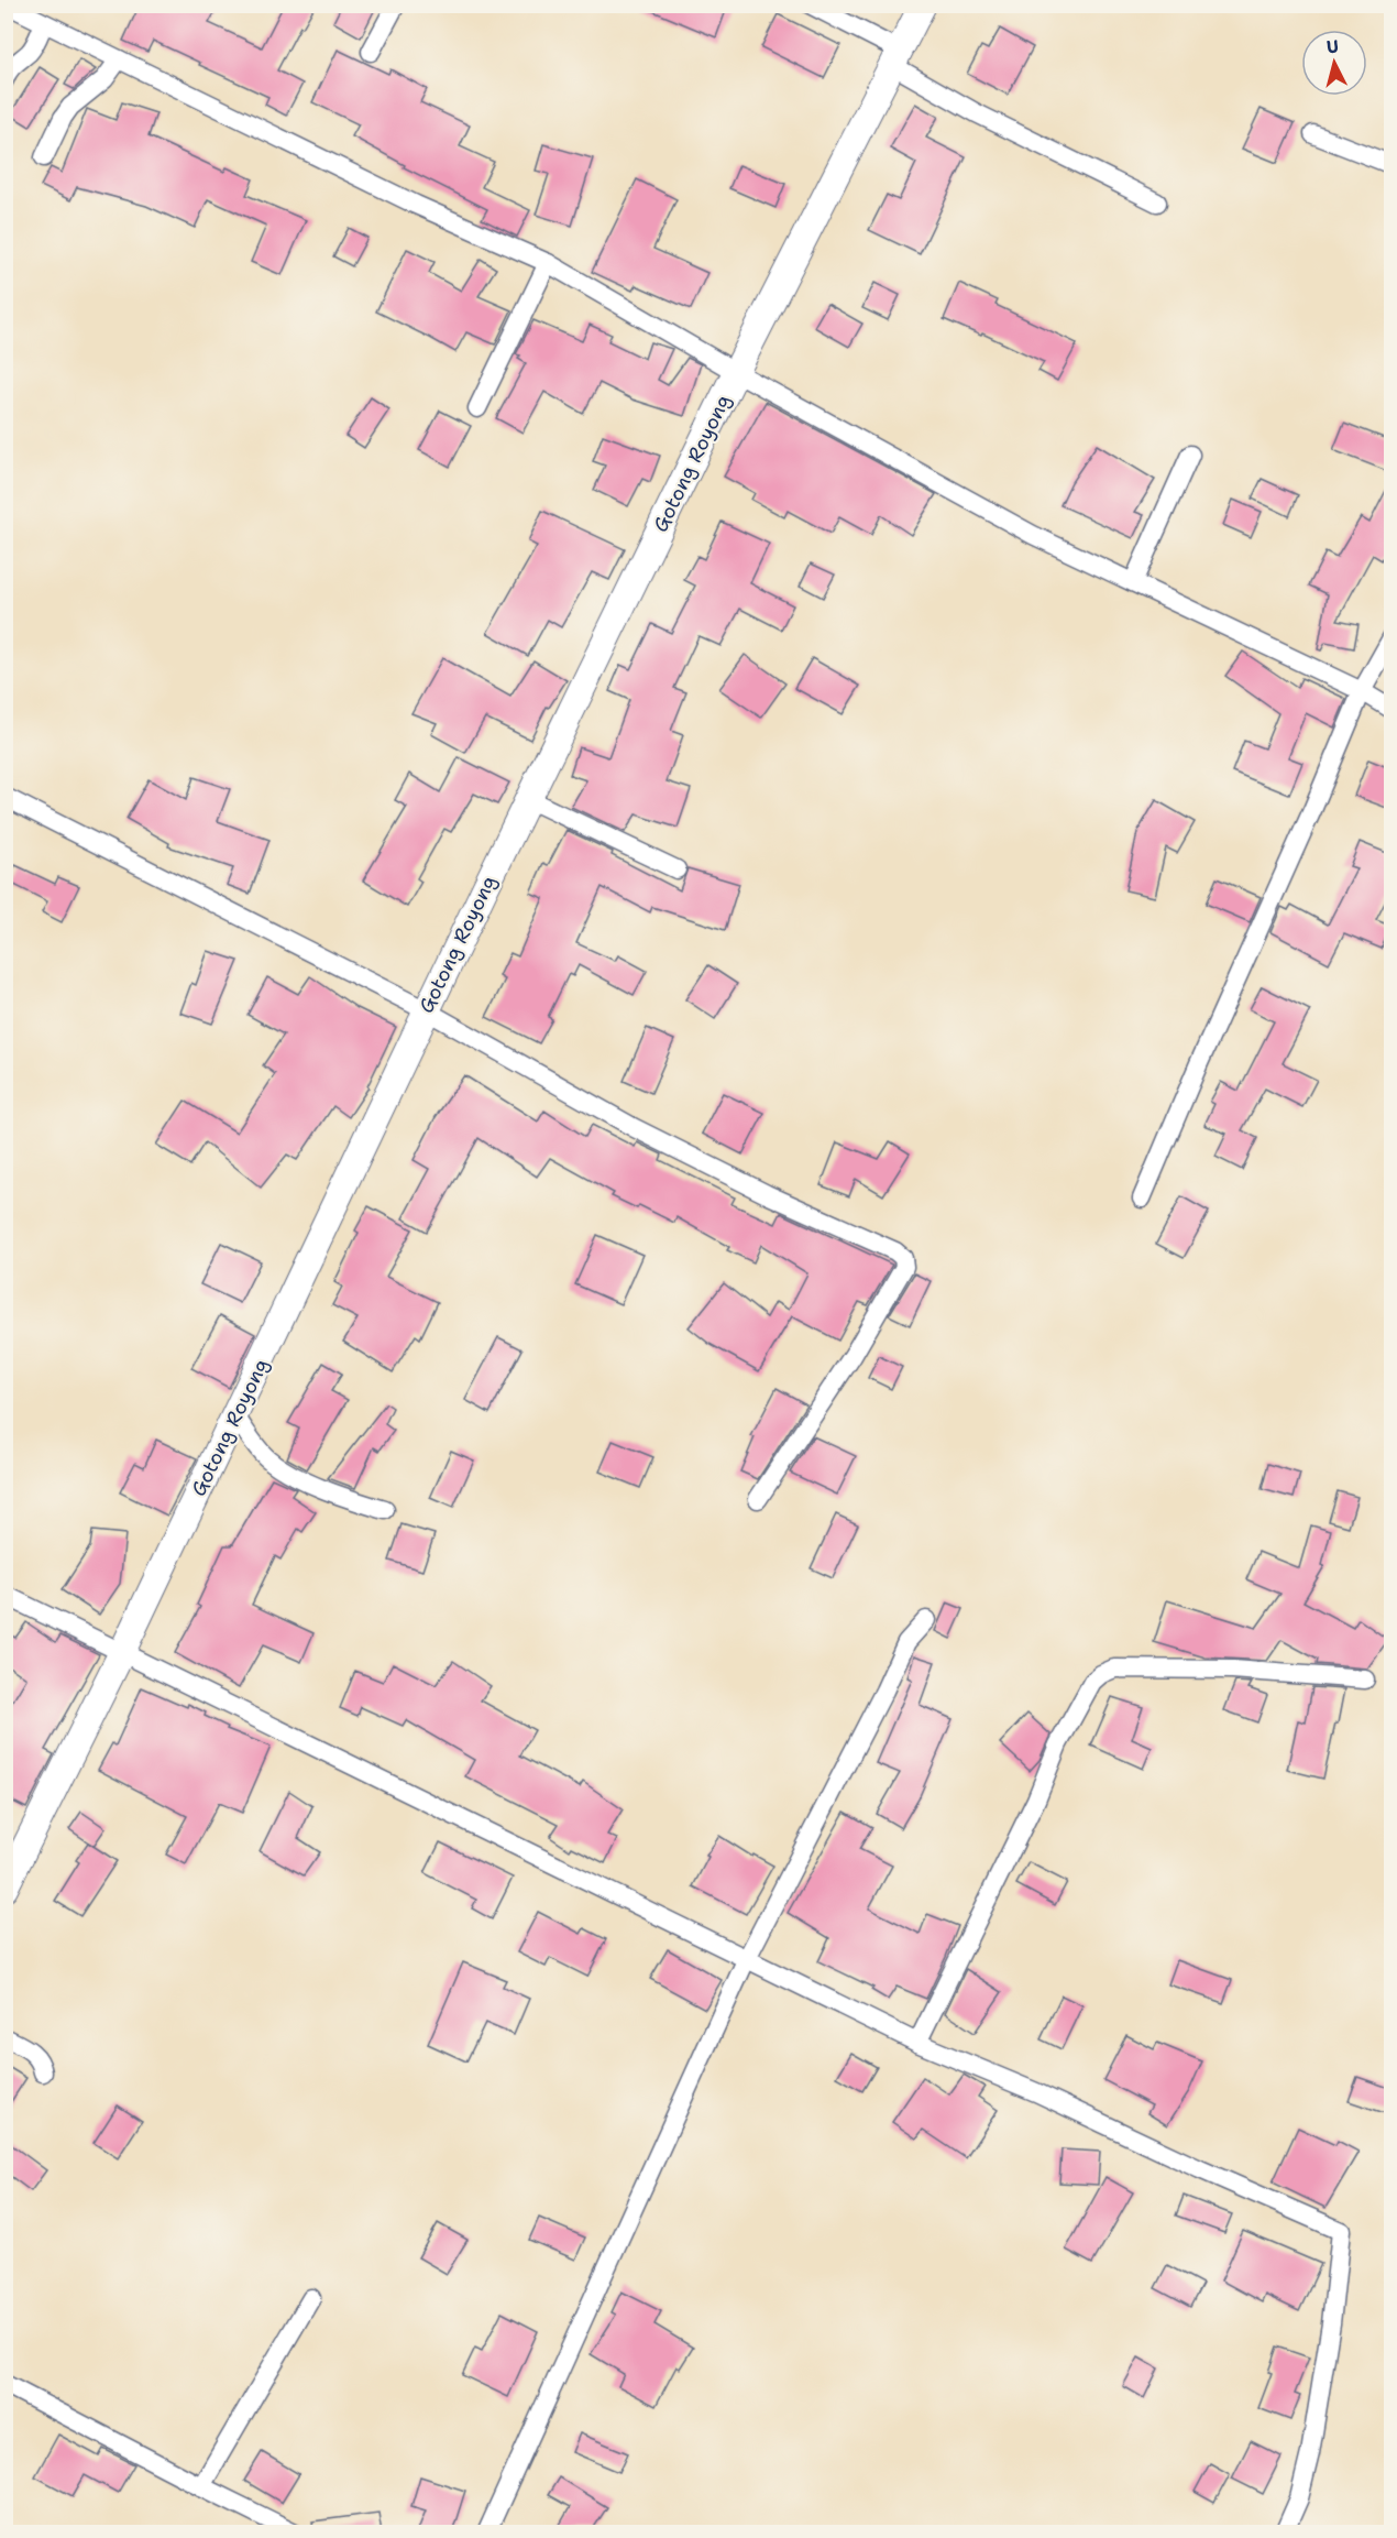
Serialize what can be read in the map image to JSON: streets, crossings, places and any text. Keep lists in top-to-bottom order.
{
  "streets": {
    "street": ["Gotong Royong"]
  },
  "north": "top"
}
